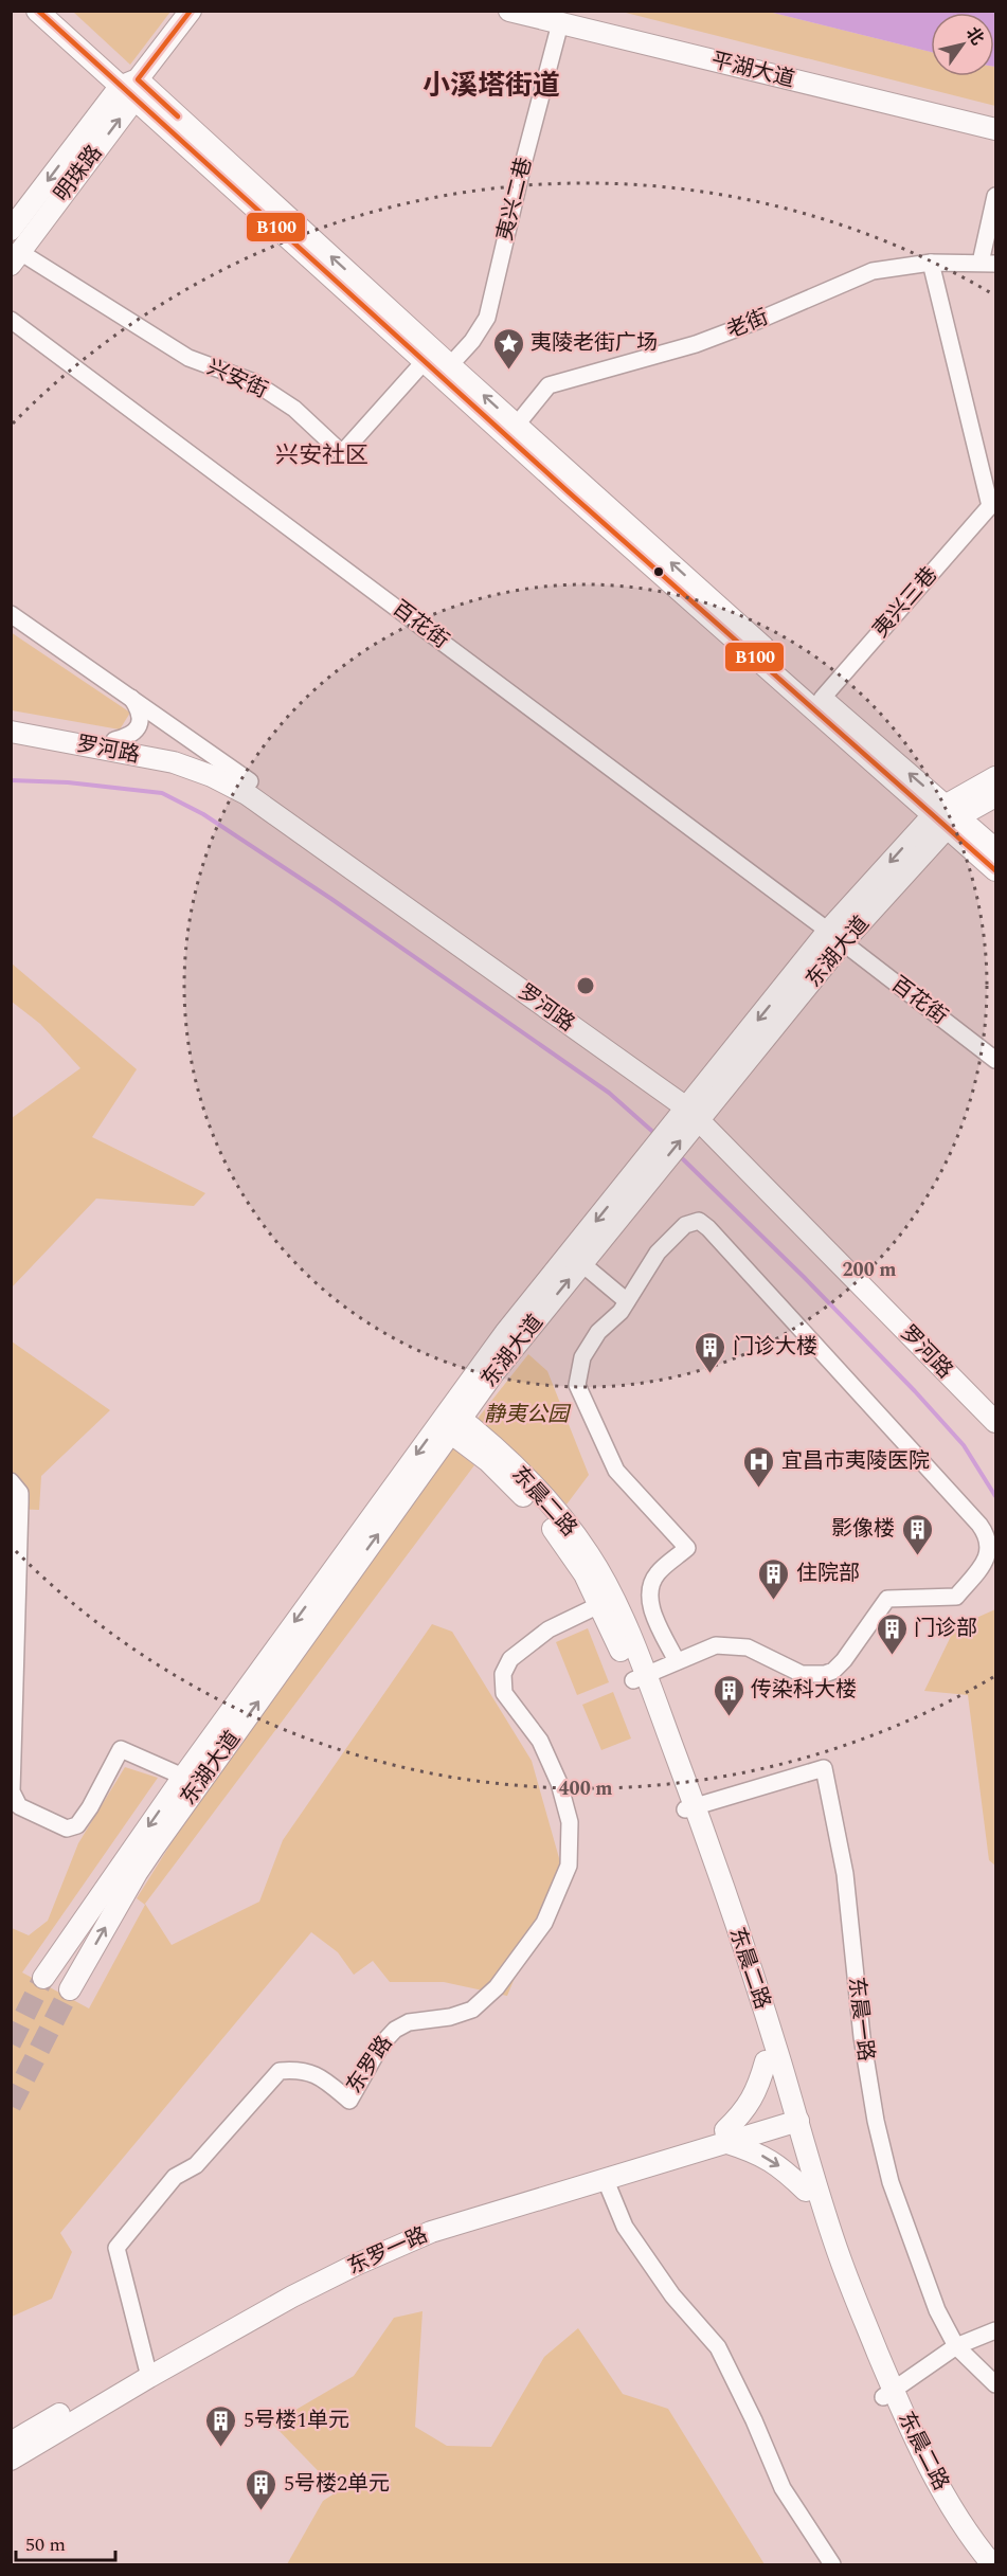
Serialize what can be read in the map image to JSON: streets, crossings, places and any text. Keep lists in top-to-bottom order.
{
  "streets": {
    "main road": [
      "平湖大道",
      "明珠路",
      "罗河路",
      "东湖大道",
      "东晨二路",
      "东罗一路"
    ],
    "street": [
      "夷兴二巷",
      "老街",
      "兴安街",
      "夷兴三巷",
      "百花街",
      "东晨一路",
      "东罗路"
    ]
  },
  "crossings": [
    ["平湖大道", "夷兴二巷"],
    ["明珠路", "兴安街"],
    ["老街", "夷兴三巷"],
    ["百花街", "东湖大道"],
    ["罗河路", "东湖大道"],
    ["东湖大道", "东晨二路"],
    ["东晨二路", "东晨一路"],
    ["东晨二路", "东罗路"],
    ["东晨二路", "东罗一路"],
    ["东罗路", "东罗一路"]
  ],
  "districts": ["小溪塔街道", "兴安社区"],
  "parks": ["静夷公园"],
  "places": {
    "place": ["夷陵老街广场"],
    "building": [
      "门诊大楼",
      "影像楼",
      "住院部",
      "门诊部",
      "传染科大楼",
      "5号楼1单元",
      "5号楼2单元"
    ],
    "hospital": ["宜昌市夷陵医院"]
  },
  "lines": ["transit line B100"],
  "scale_bar": "50 m",
  "north": "top right",
  "rings": ["200 m", "400 m"]
}
